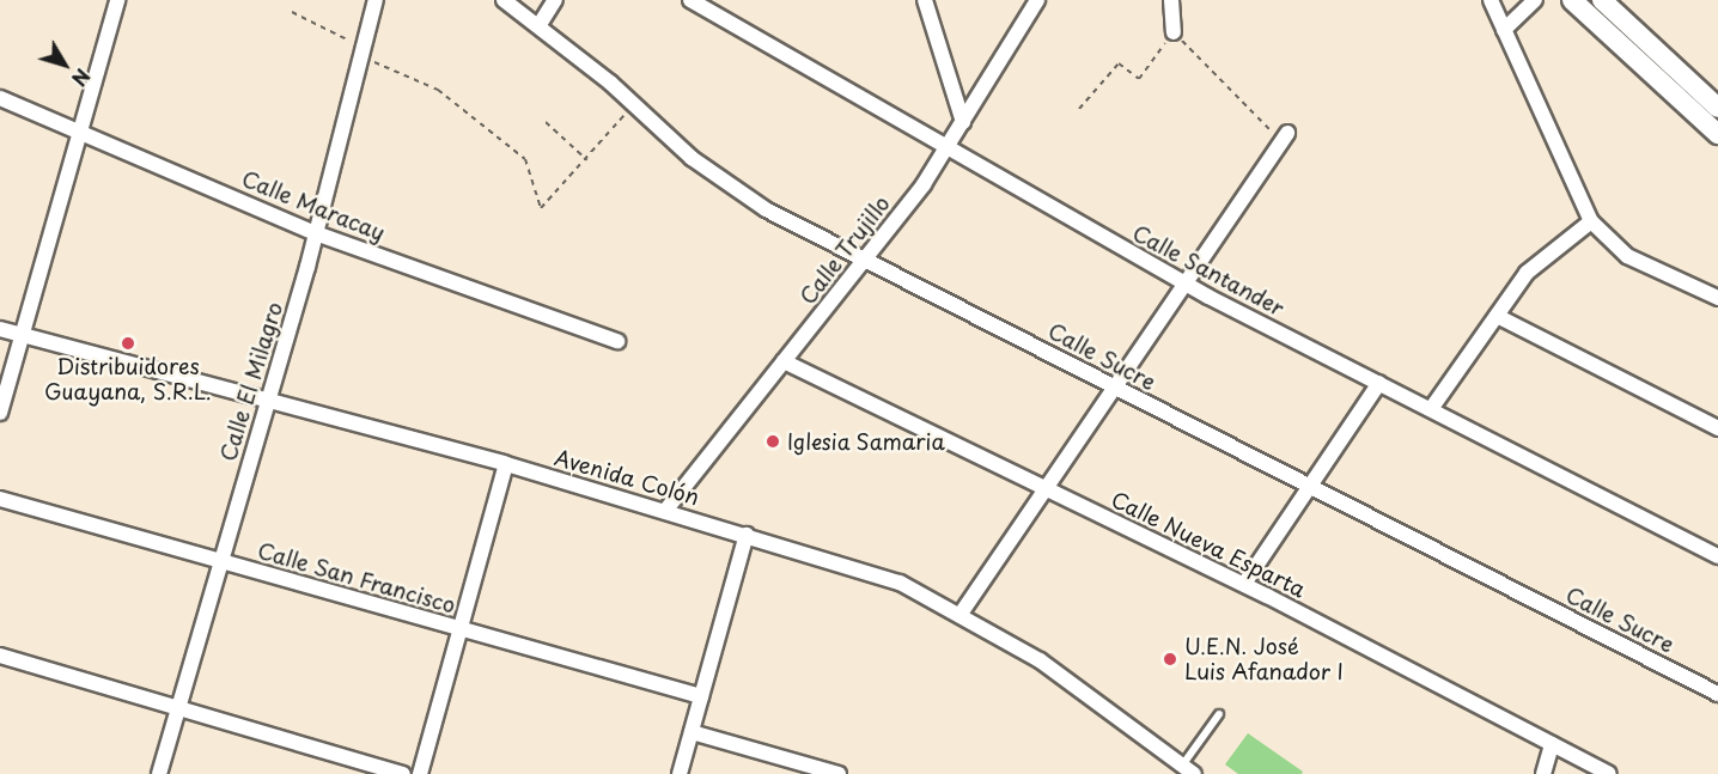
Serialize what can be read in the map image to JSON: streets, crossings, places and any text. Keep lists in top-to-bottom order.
{
  "streets": {
    "street": [
      "Calle Maracay",
      "Calle Trujillo",
      "Calle Santander",
      "Calle Sucre",
      "Calle El Milagro",
      "Avenida Colón",
      "Calle Nueva Esparta",
      "Calle San Francisco"
    ]
  },
  "crossings": [
    ["Calle Maracay", "Calle El Milagro"],
    ["Calle Trujillo", "Calle Santander"],
    ["Calle Trujillo", "Calle Sucre"],
    ["Calle Trujillo", "Avenida Colón"],
    ["Calle Trujillo", "Calle Nueva Esparta"],
    ["Calle El Milagro", "Avenida Colón"],
    ["Calle El Milagro", "Calle San Francisco"]
  ],
  "places": ["Distribuidores Guayana, S.R.L.", "Iglesia Samaria", "U.E.N. José Luis Afanador I"],
  "north": "bottom right"
}
